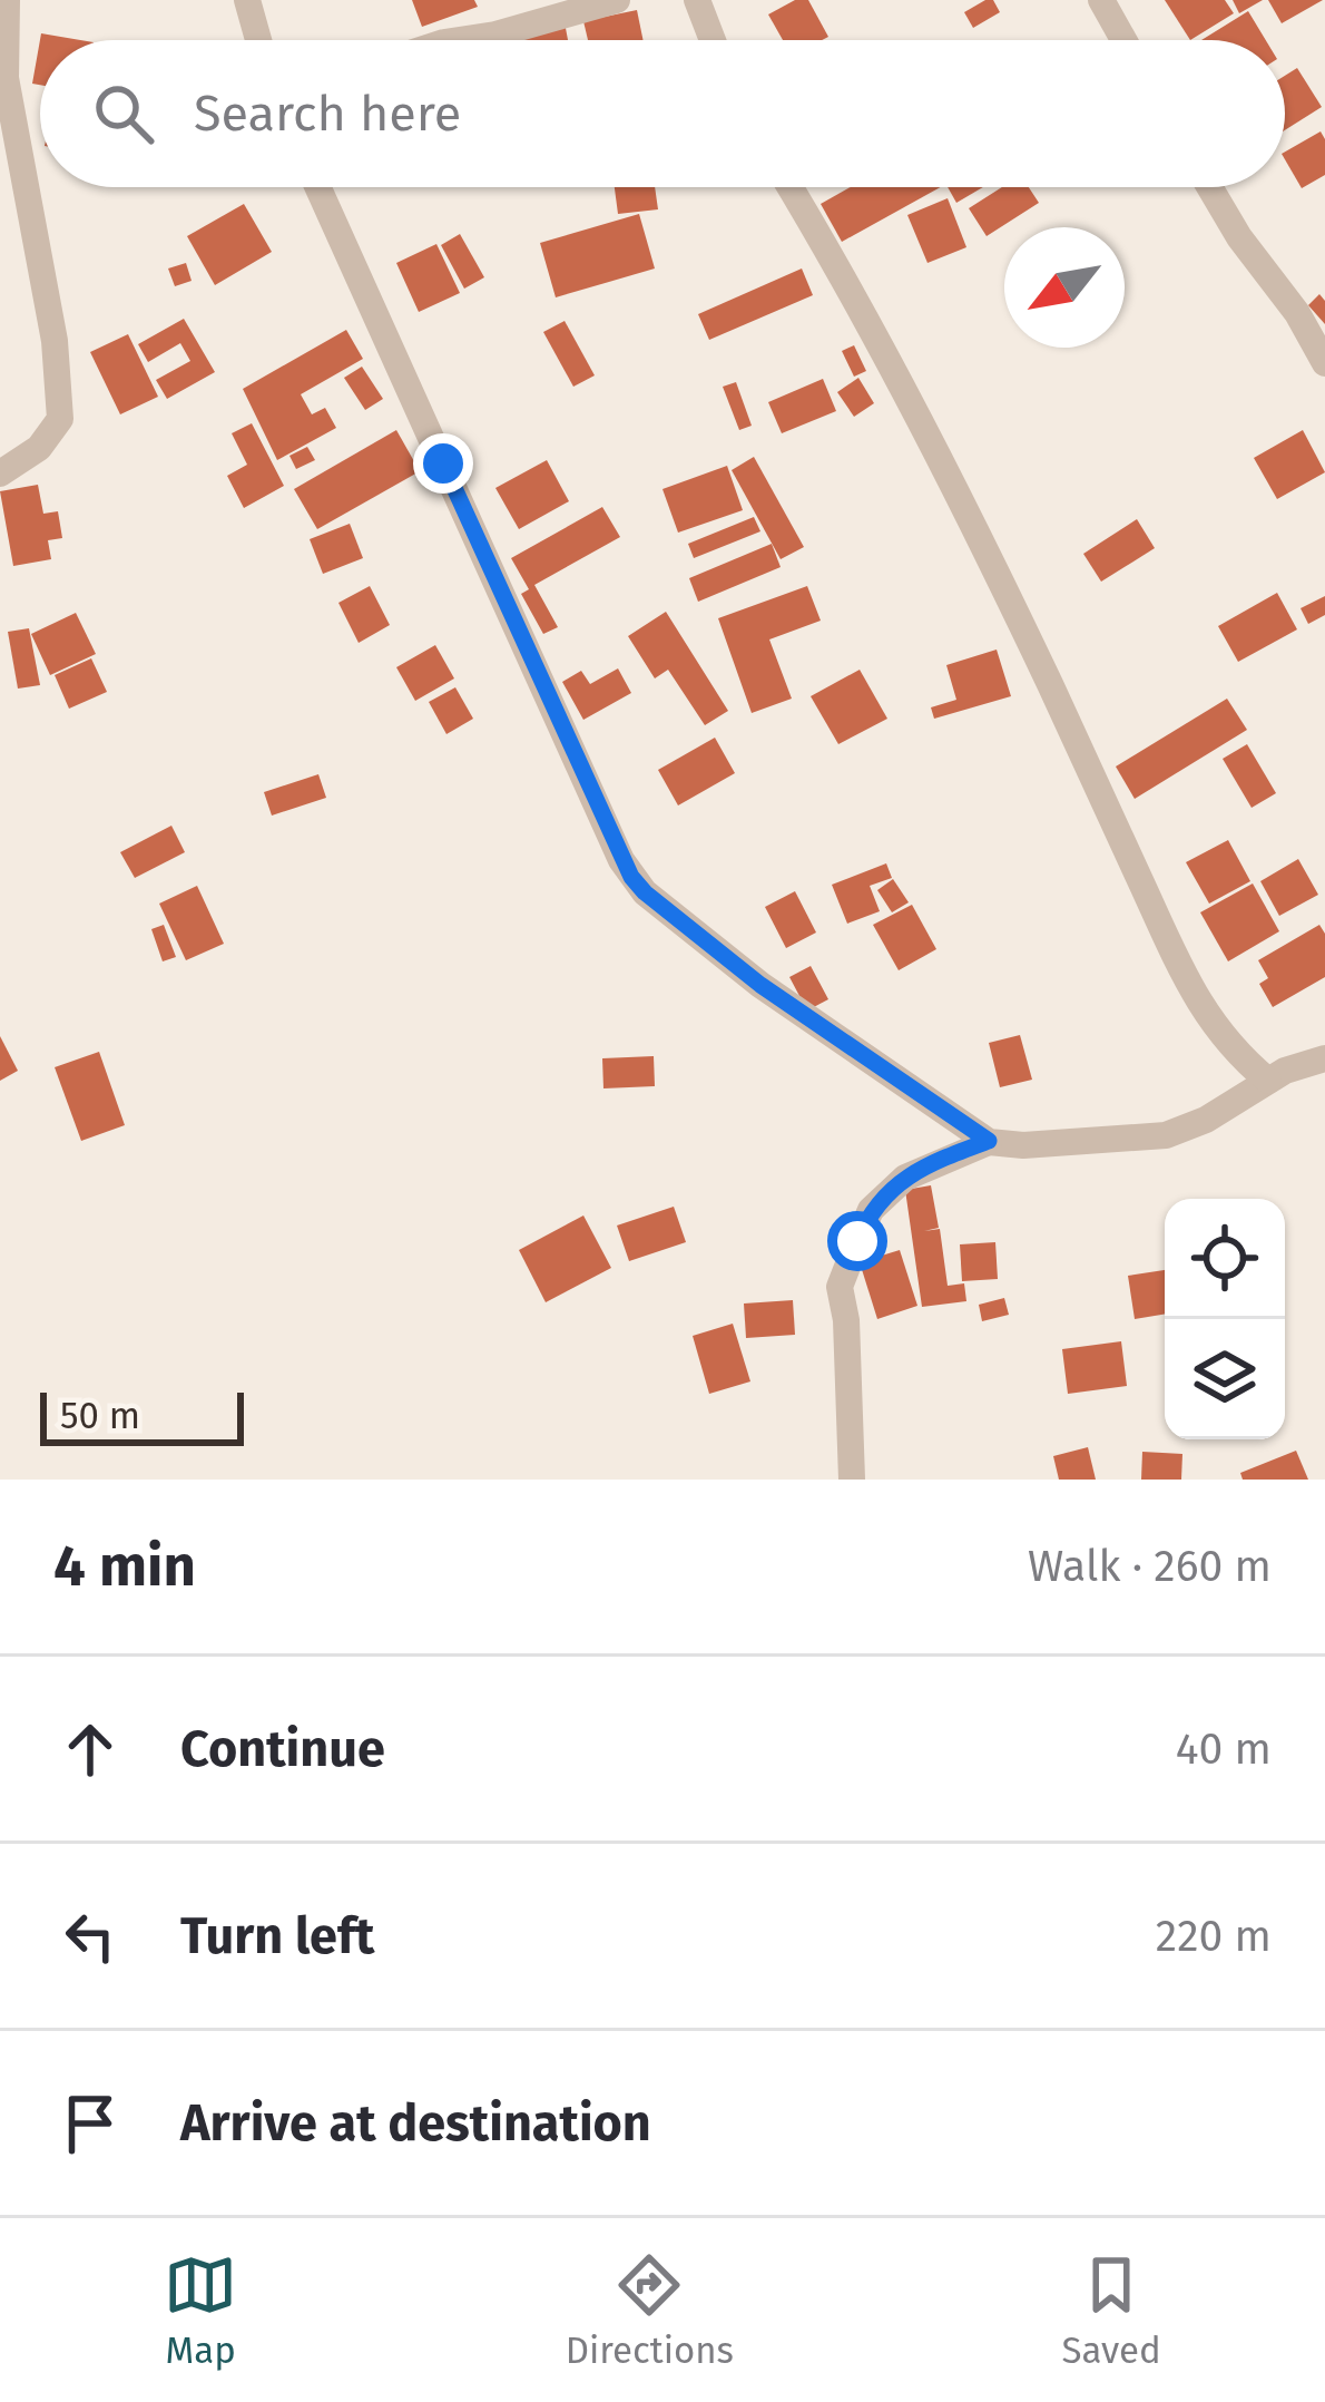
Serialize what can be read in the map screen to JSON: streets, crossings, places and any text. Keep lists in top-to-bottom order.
{
  "scale_bar": "50 m",
  "north": "bottom left",
  "page": {
    "search": "Search here",
    "scale": "50 m",
    "heading": ["4 min", "Walk · 260 m"],
    "list": [
      ["Continue", "40 m"],
      ["Turn left", "220 m"],
      "Arrive at destination"
    ],
    "nav": ["Map", "Directions", "Saved"]
  }
}
